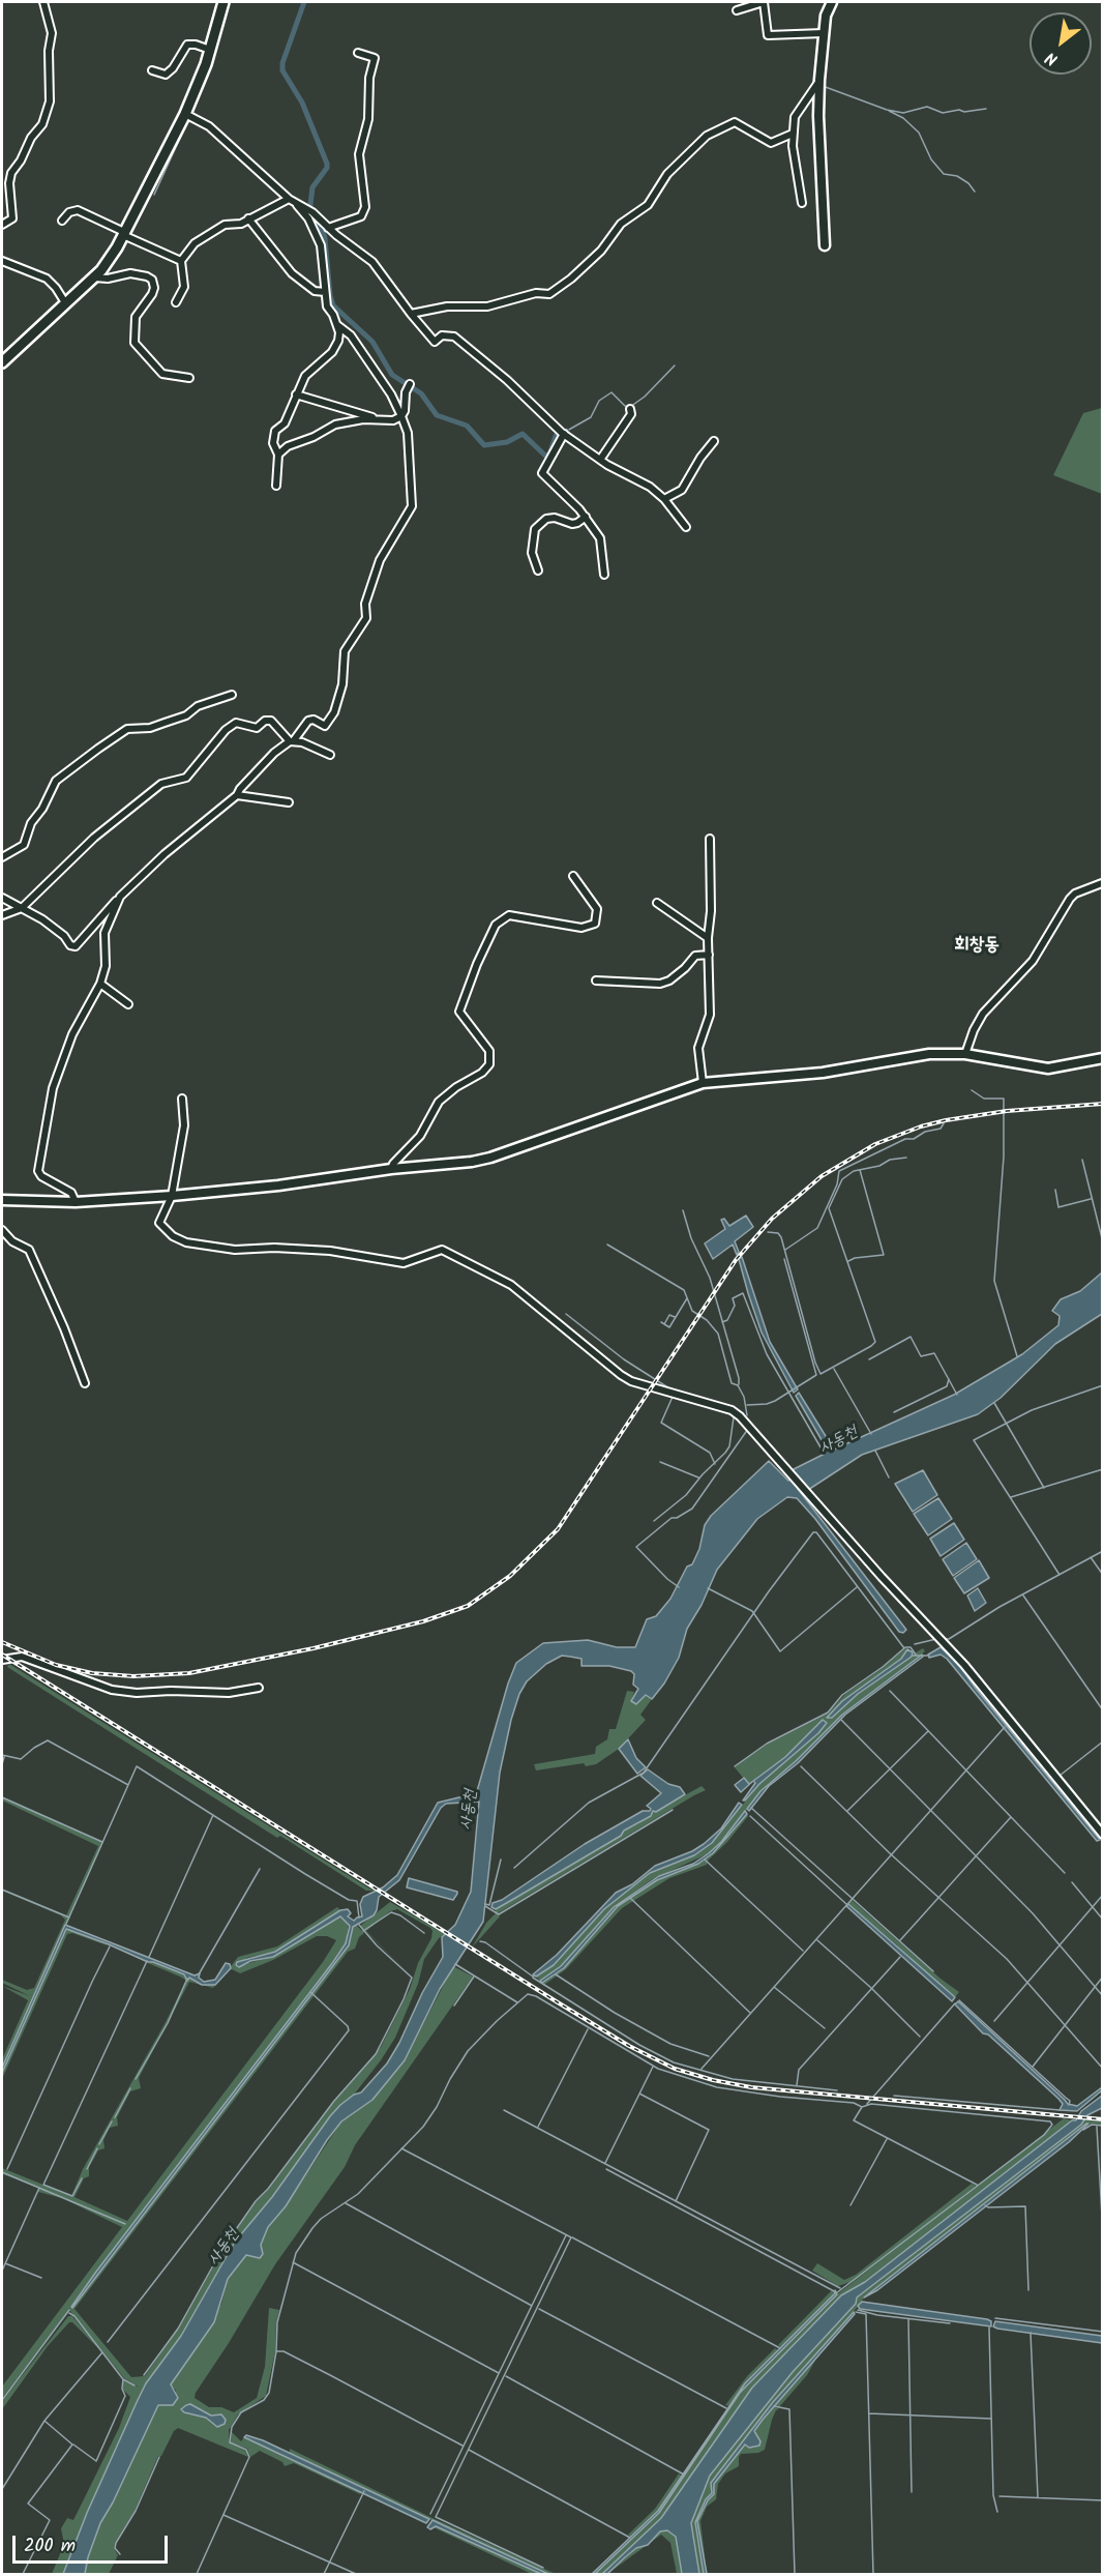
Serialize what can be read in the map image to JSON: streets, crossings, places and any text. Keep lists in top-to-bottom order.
{
  "districts": ["회창동"],
  "water": ["사동천"],
  "scale_bar": "200 m",
  "north": "bottom left"
}
